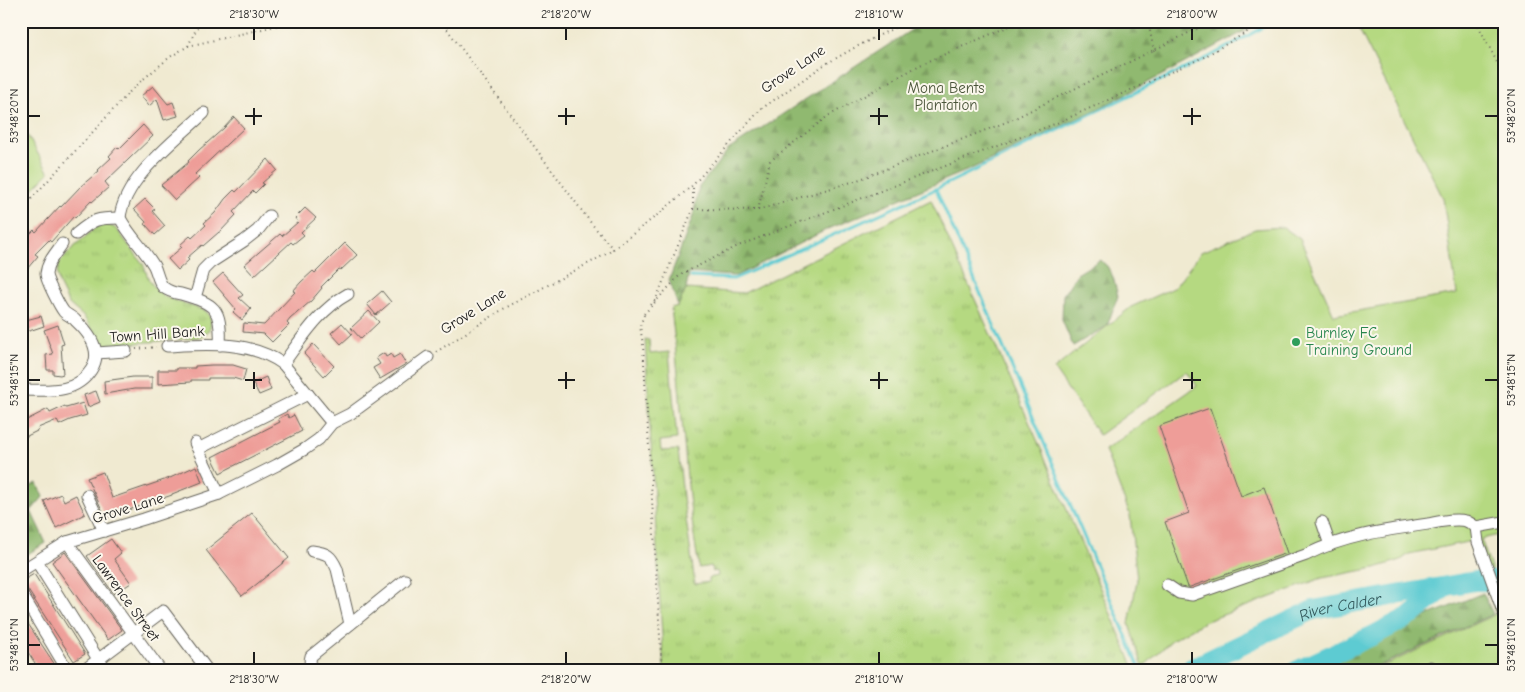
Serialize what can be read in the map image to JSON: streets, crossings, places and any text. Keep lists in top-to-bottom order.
{
  "streets": {
    "street": ["Grove Lane", "Town Hill Bank", "Lawrence Street"]
  },
  "crossings": [
    ["Grove Lane", "Town Hill Bank"],
    ["Grove Lane", "Lawrence Street"]
  ],
  "water": ["River Calder"],
  "parks": ["Mona Bents Plantation"],
  "places": ["Burnley FC Training Ground"],
  "coordinates": [
    "2°18'30\"W",
    "2°18'20\"W",
    "2°18'10\"W",
    "2°18'00\"W",
    "53°48'20\"N",
    "53°48'15\"N",
    "53°48'10\"N"
  ]
}
